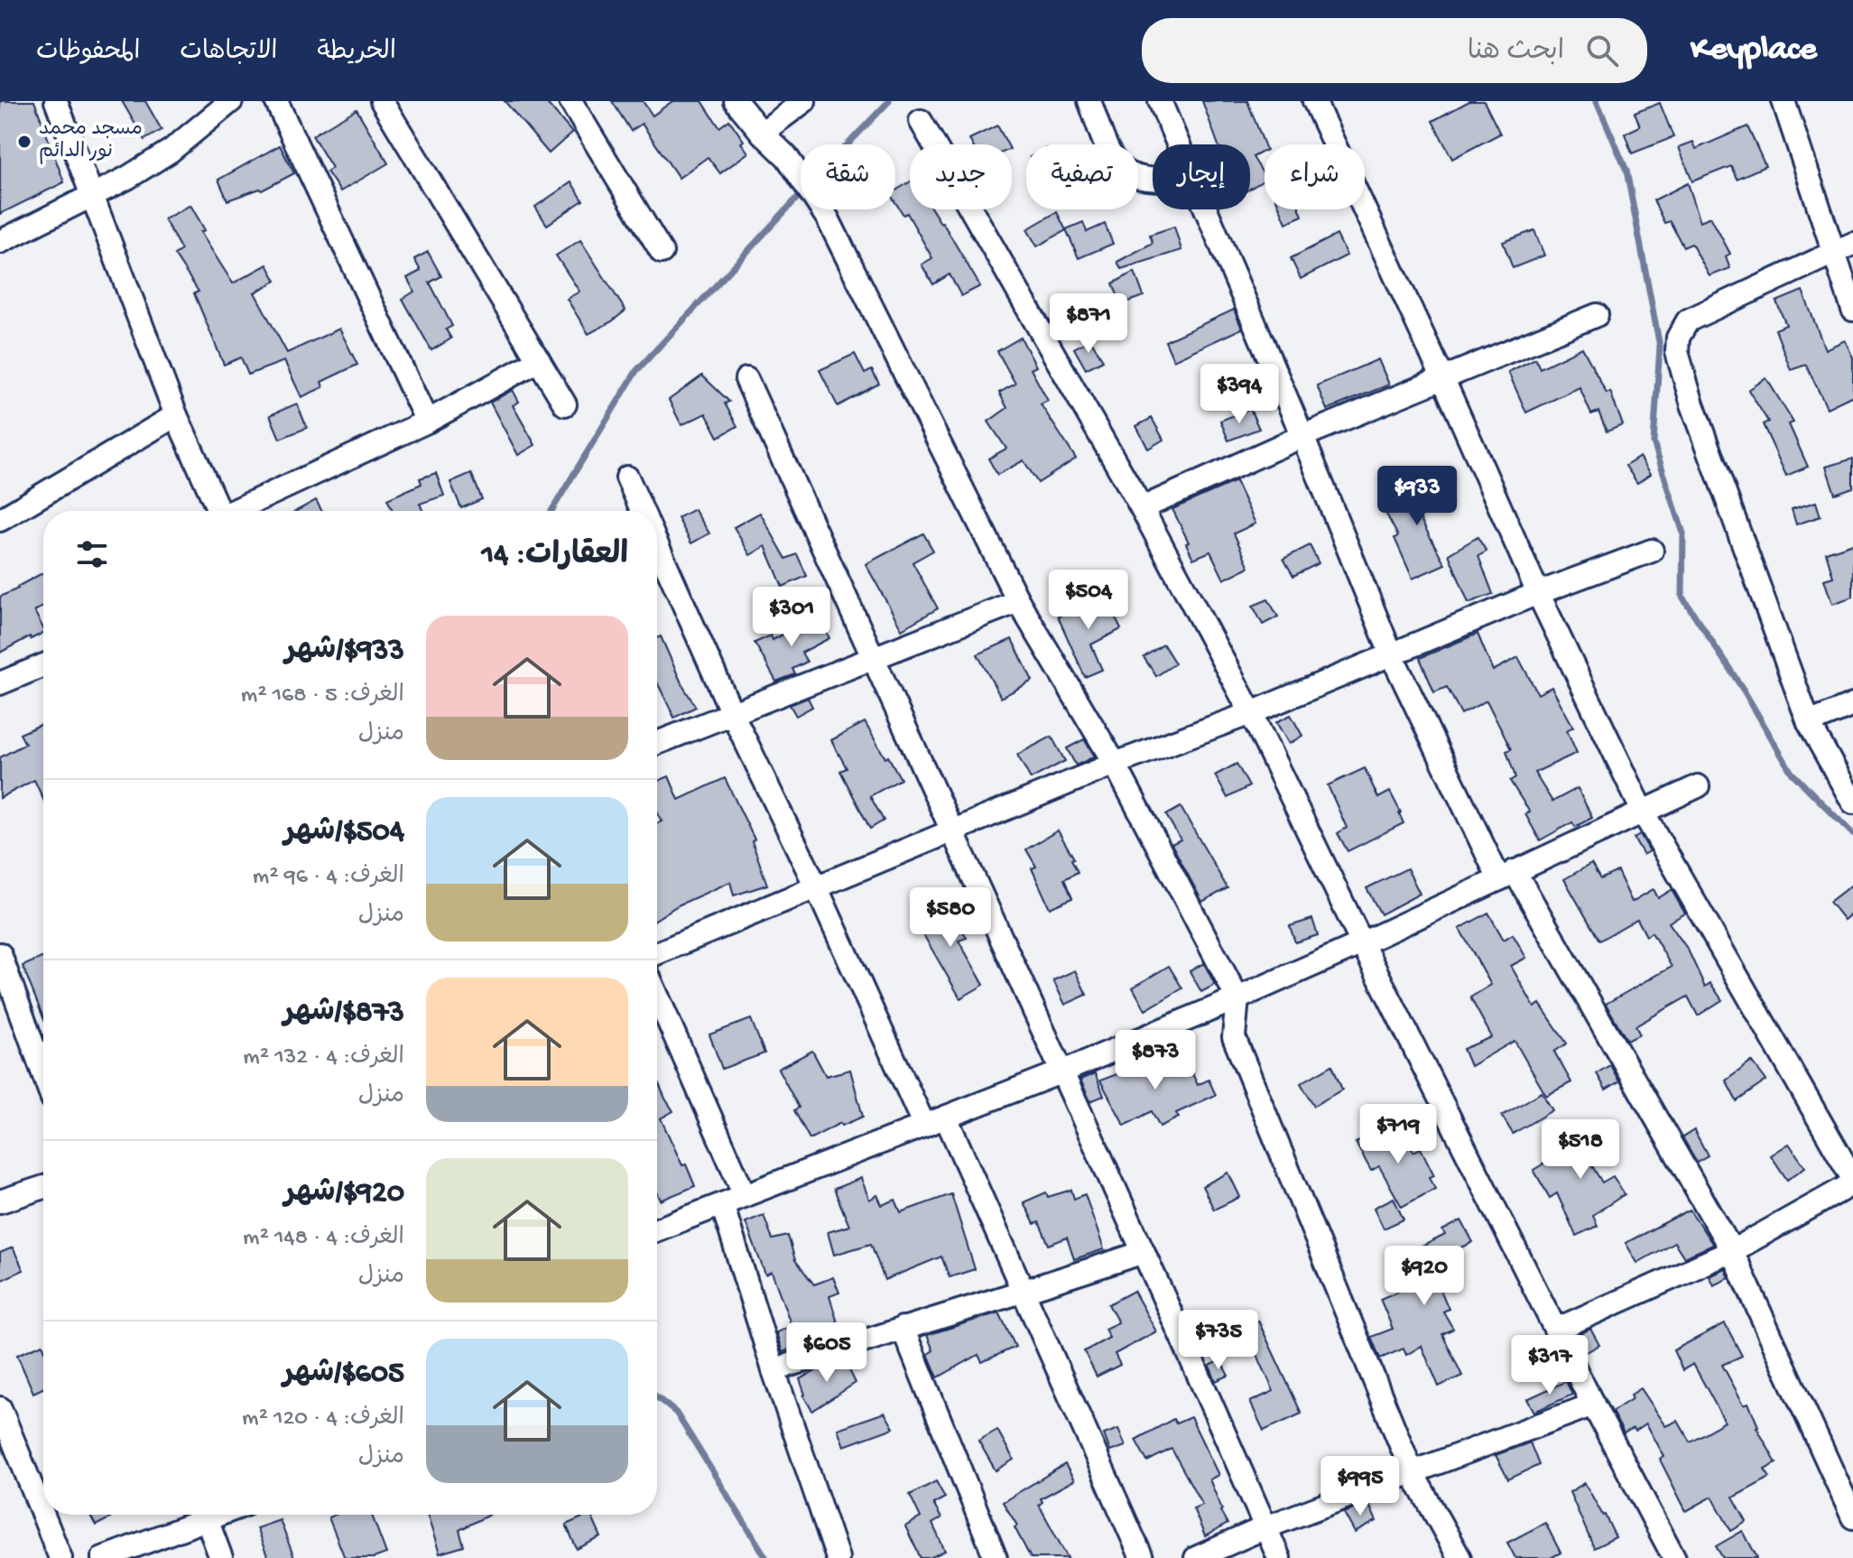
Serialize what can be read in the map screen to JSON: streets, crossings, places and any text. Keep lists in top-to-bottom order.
{
  "places": ["مسجد محمد نور الدائم"],
  "page": {
    "header": "Keyplace",
    "search": "ابحث هنا",
    "nav": ["الخريطة", "الاتجاهات", "المحفوظات"],
    "chip": [
      "شراء",
      "إيجار",
      "تصفية",
      "جديد",
      "شقة"
    ],
    "price": [
      "$871",
      "$394",
      "$933",
      "$504",
      "$301",
      "$580",
      "$873",
      "$719",
      "$518",
      "$920",
      "$735",
      "$605",
      "$317",
      "$995"
    ],
    "heading": "العقارات: 14",
    "list": [
      {
        "name": "$933/شهر",
        "note": "الغرف: 5 · 168 m² · منزل"
      },
      {
        "name": "$504/شهر",
        "note": "الغرف: 4 · 96 m² · منزل"
      },
      {
        "name": "$873/شهر",
        "note": "الغرف: 4 · 132 m² · منزل"
      },
      {
        "name": "$920/شهر",
        "note": "الغرف: 4 · 148 m² · منزل"
      },
      {
        "name": "$605/شهر",
        "note": "الغرف: 4 · 120 m² · منزل"
      }
    ]
  }
}
